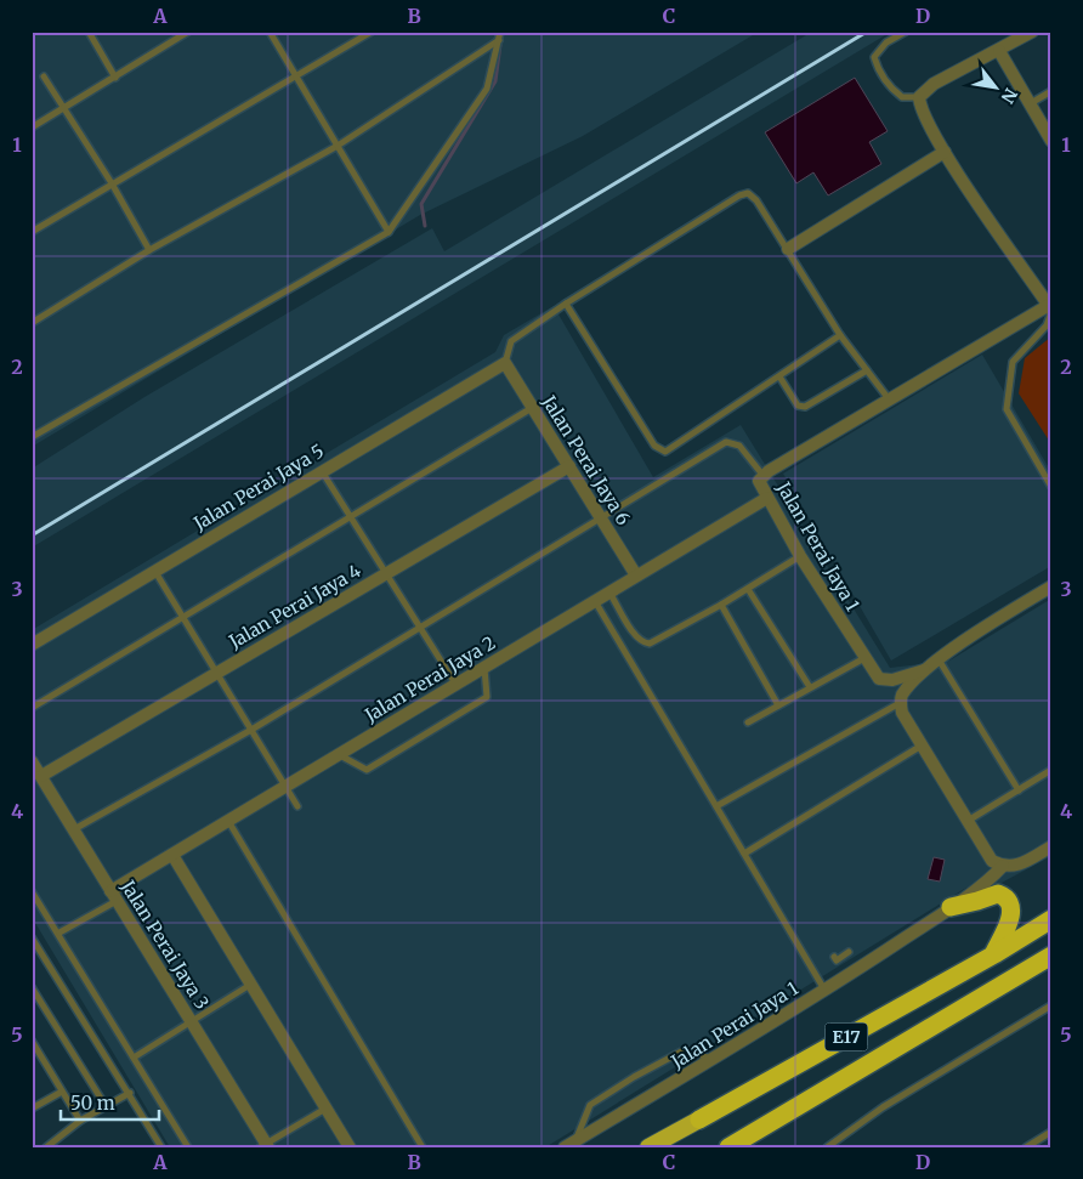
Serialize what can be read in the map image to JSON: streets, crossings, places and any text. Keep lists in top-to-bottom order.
{
  "streets": {
    "highway": ["E17"],
    "street": [
      "Jalan Perai Jaya 6",
      "Jalan Perai Jaya 5",
      "Jalan Perai Jaya 1",
      "Jalan Perai Jaya 4",
      "Jalan Perai Jaya 2",
      "Jalan Perai Jaya 3"
    ]
  },
  "crossings": [
    ["Jalan Perai Jaya 6", "Jalan Perai Jaya 5"],
    ["Jalan Perai Jaya 6", "Jalan Perai Jaya 4"],
    ["Jalan Perai Jaya 6", "Jalan Perai Jaya 2"],
    ["Jalan Perai Jaya 1", "Jalan Perai Jaya 2"],
    ["Jalan Perai Jaya 4", "Jalan Perai Jaya 3"],
    ["Jalan Perai Jaya 2", "Jalan Perai Jaya 3"]
  ],
  "scale_bar": "50 m",
  "north": "bottom right",
  "grid": {
    "columns": [
      "A",
      "B",
      "C",
      "D"
    ],
    "rows": [
      "1",
      "2",
      "3",
      "4",
      "5"
    ]
  }
}
